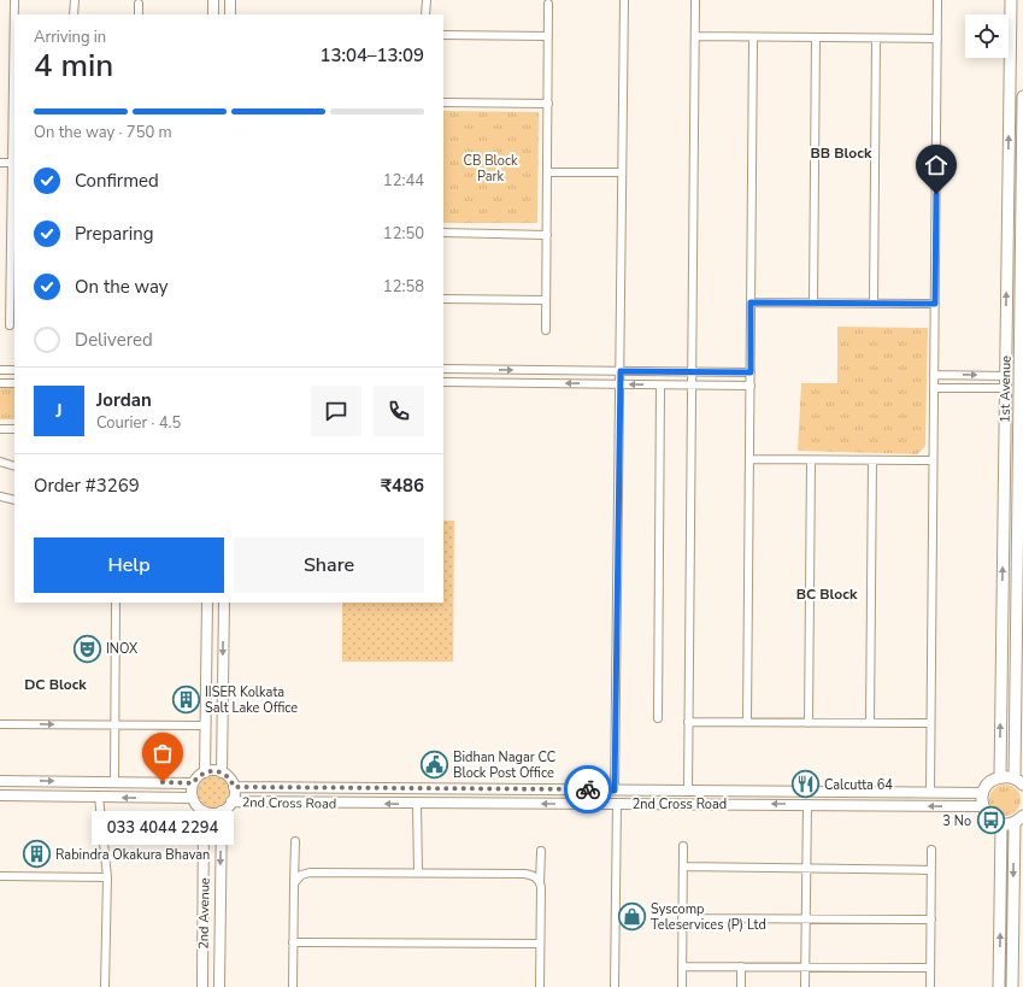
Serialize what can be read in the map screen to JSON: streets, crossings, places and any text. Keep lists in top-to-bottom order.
{
  "streets": {
    "main road": ["1st Avenue"],
    "street": ["2nd Cross Road", "2nd Avenue"]
  },
  "crossings": [
    ["2nd Cross Road", "2nd Avenue"]
  ],
  "districts": ["BB Block", "BC Block", "DC Block"],
  "parks": ["CB Block Park"],
  "places": {
    "theatre": ["INOX"],
    "building": ["IISER Kolkata Salt Lake Office", "Rabindra Okakura Bhavan"],
    "public building": ["Bidhan Nagar CC Block Post Office"],
    "other": ["033 4044 2294"],
    "restaurant": ["Calcutta 64"],
    "bus stop": ["3 No"],
    "shop": ["Syscomp Teleservices (P) Ltd"]
  },
  "page": {
    "heading": ["4 min", "Arriving in", "13:04–13:09"],
    "panel": [
      "Jordan",
      "Courier · 4.5",
      "Order #3269",
      "₹486"
    ],
    "bar": "On the way · 750 m",
    "list": [
      ["Confirmed", "12:44"],
      ["Preparing", "12:50"],
      ["On the way", "12:58"],
      "Delivered"
    ],
    "round": "J",
    "buttons": ["Help", "Share"],
    "bubble": "033 4044 2294"
  }
}
